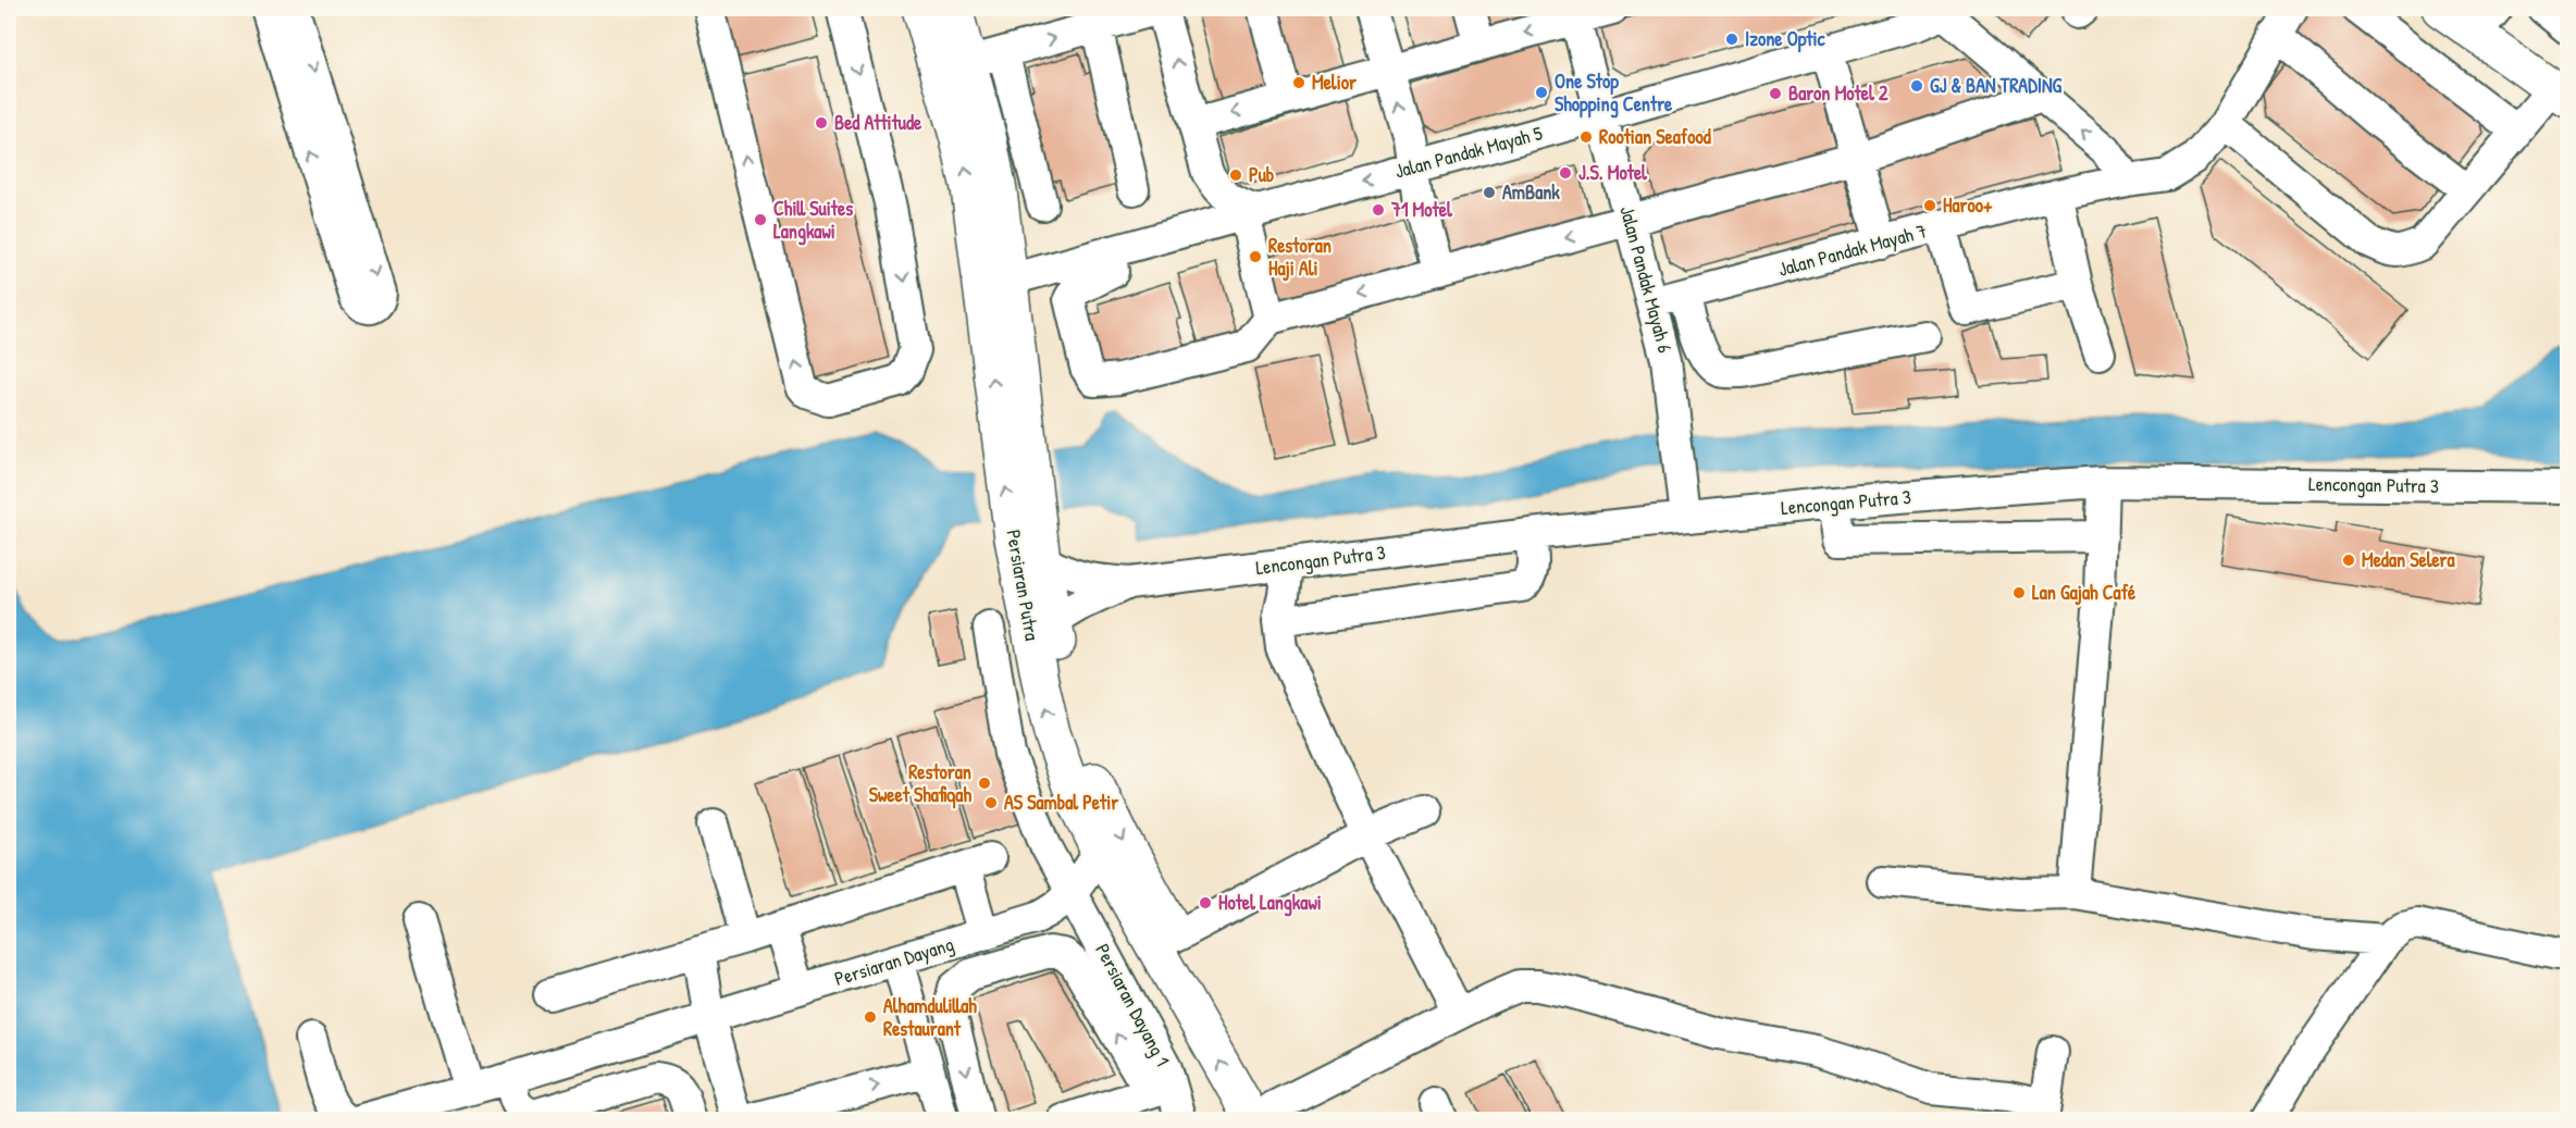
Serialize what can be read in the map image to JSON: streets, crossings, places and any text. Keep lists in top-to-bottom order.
{
  "streets": {
    "main road": ["Persiaran Putra"],
    "street": [
      "Jalan Pandak Mayah 5",
      "Jalan Pandak Mayah 7",
      "Jalan Pandak Mayah 6",
      "Lencongan Putra 3",
      "Persiaran Dayang",
      "Persiaran Dayang 1"
    ]
  },
  "crossings": [
    ["Jalan Pandak Mayah 5", "Jalan Pandak Mayah 6"],
    ["Jalan Pandak Mayah 5", "Persiaran Putra"],
    ["Jalan Pandak Mayah 7", "Jalan Pandak Mayah 6"],
    ["Jalan Pandak Mayah 6", "Lencongan Putra 3"],
    ["Persiaran Dayang", "Persiaran Dayang 1"]
  ],
  "places": [
    "Izone Optic",
    "Melior",
    "GJ & BAN TRADING",
    "One Stop Shopping Centre",
    "Baron Motel 2",
    "Bed Attitude",
    "Rootian Seafood",
    "J.S. Motel",
    "Pub",
    "AmBank",
    "Haroo+",
    "71 Motel",
    "Chill Suites Langkawi",
    "Restoran Haji Ali",
    "Medan Selera",
    "Lan Gajah Café",
    "Restoran Sweet Shafiqah",
    "AS Sambal Petir",
    "Hotel Langkawi",
    "Alhamdulillah Restaurant"
  ]
}
